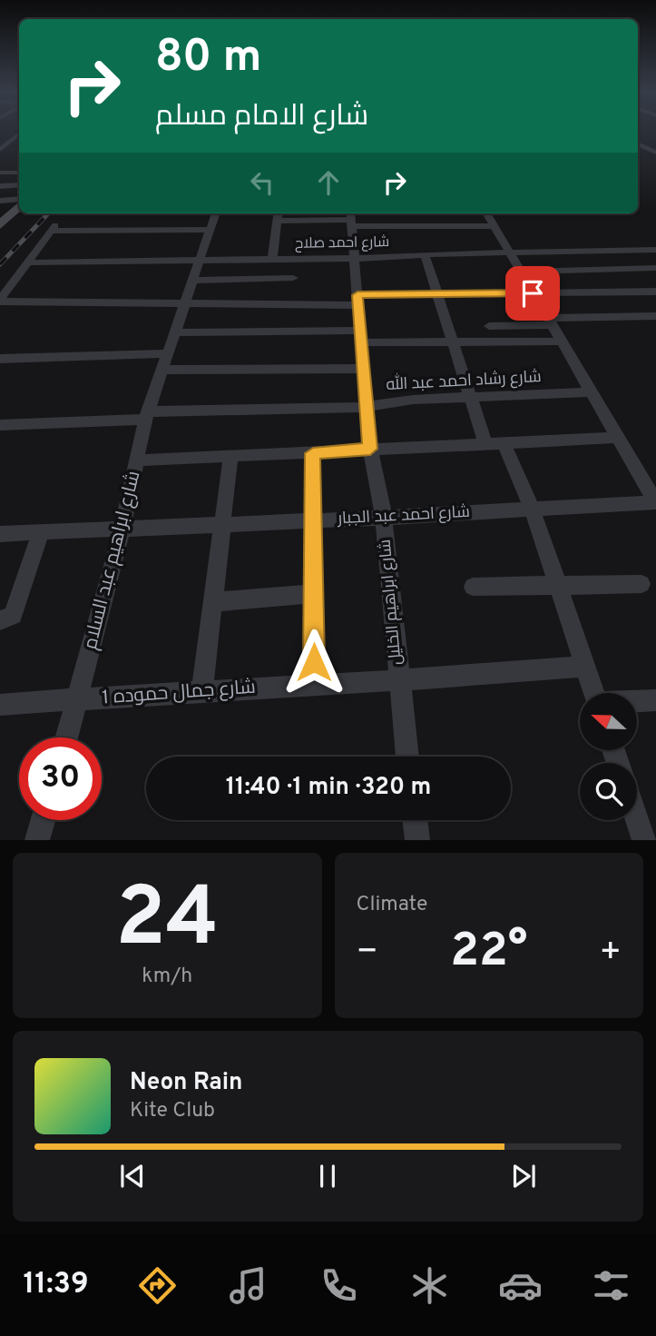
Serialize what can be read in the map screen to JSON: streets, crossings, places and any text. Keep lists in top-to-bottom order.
{
  "streets": {
    "street": [
      "شارع احمد صلاح",
      "شارع رشاد احمد عبد الله",
      "شارع احمد عبد الجبار",
      "شارع ابراهيم عبد السلام",
      "شارع ابراهيم الخليل",
      "شارع جمال حموده 1"
    ]
  },
  "crossings": [
    ["شارع احمد صلاح", "شارع ابراهيم عبد السلام"],
    ["شارع احمد صلاح", "شارع ابراهيم الخليل"],
    ["شارع رشاد احمد عبد الله", "شارع ابراهيم عبد السلام"],
    ["شارع رشاد احمد عبد الله", "شارع ابراهيم الخليل"],
    ["شارع احمد عبد الجبار", "شارع ابراهيم عبد السلام"],
    ["شارع احمد عبد الجبار", "شارع ابراهيم الخليل"],
    ["شارع ابراهيم عبد السلام", "شارع جمال حموده 1"],
    ["شارع ابراهيم الخليل", "شارع جمال حموده 1"]
  ],
  "north": "left",
  "page": {
    "turn": ["80 m", "شارع الامام مسلم"],
    "limit": "30",
    "trip": "11:40 · 1 min · 320 m",
    "tile": [
      ["24", "km/h"],
      "Climate"
    ],
    "heat": ["−", "22°", "+"],
    "song": ["Neon Rain", "Kite Club"],
    "tabs": "11:39"
  }
}
